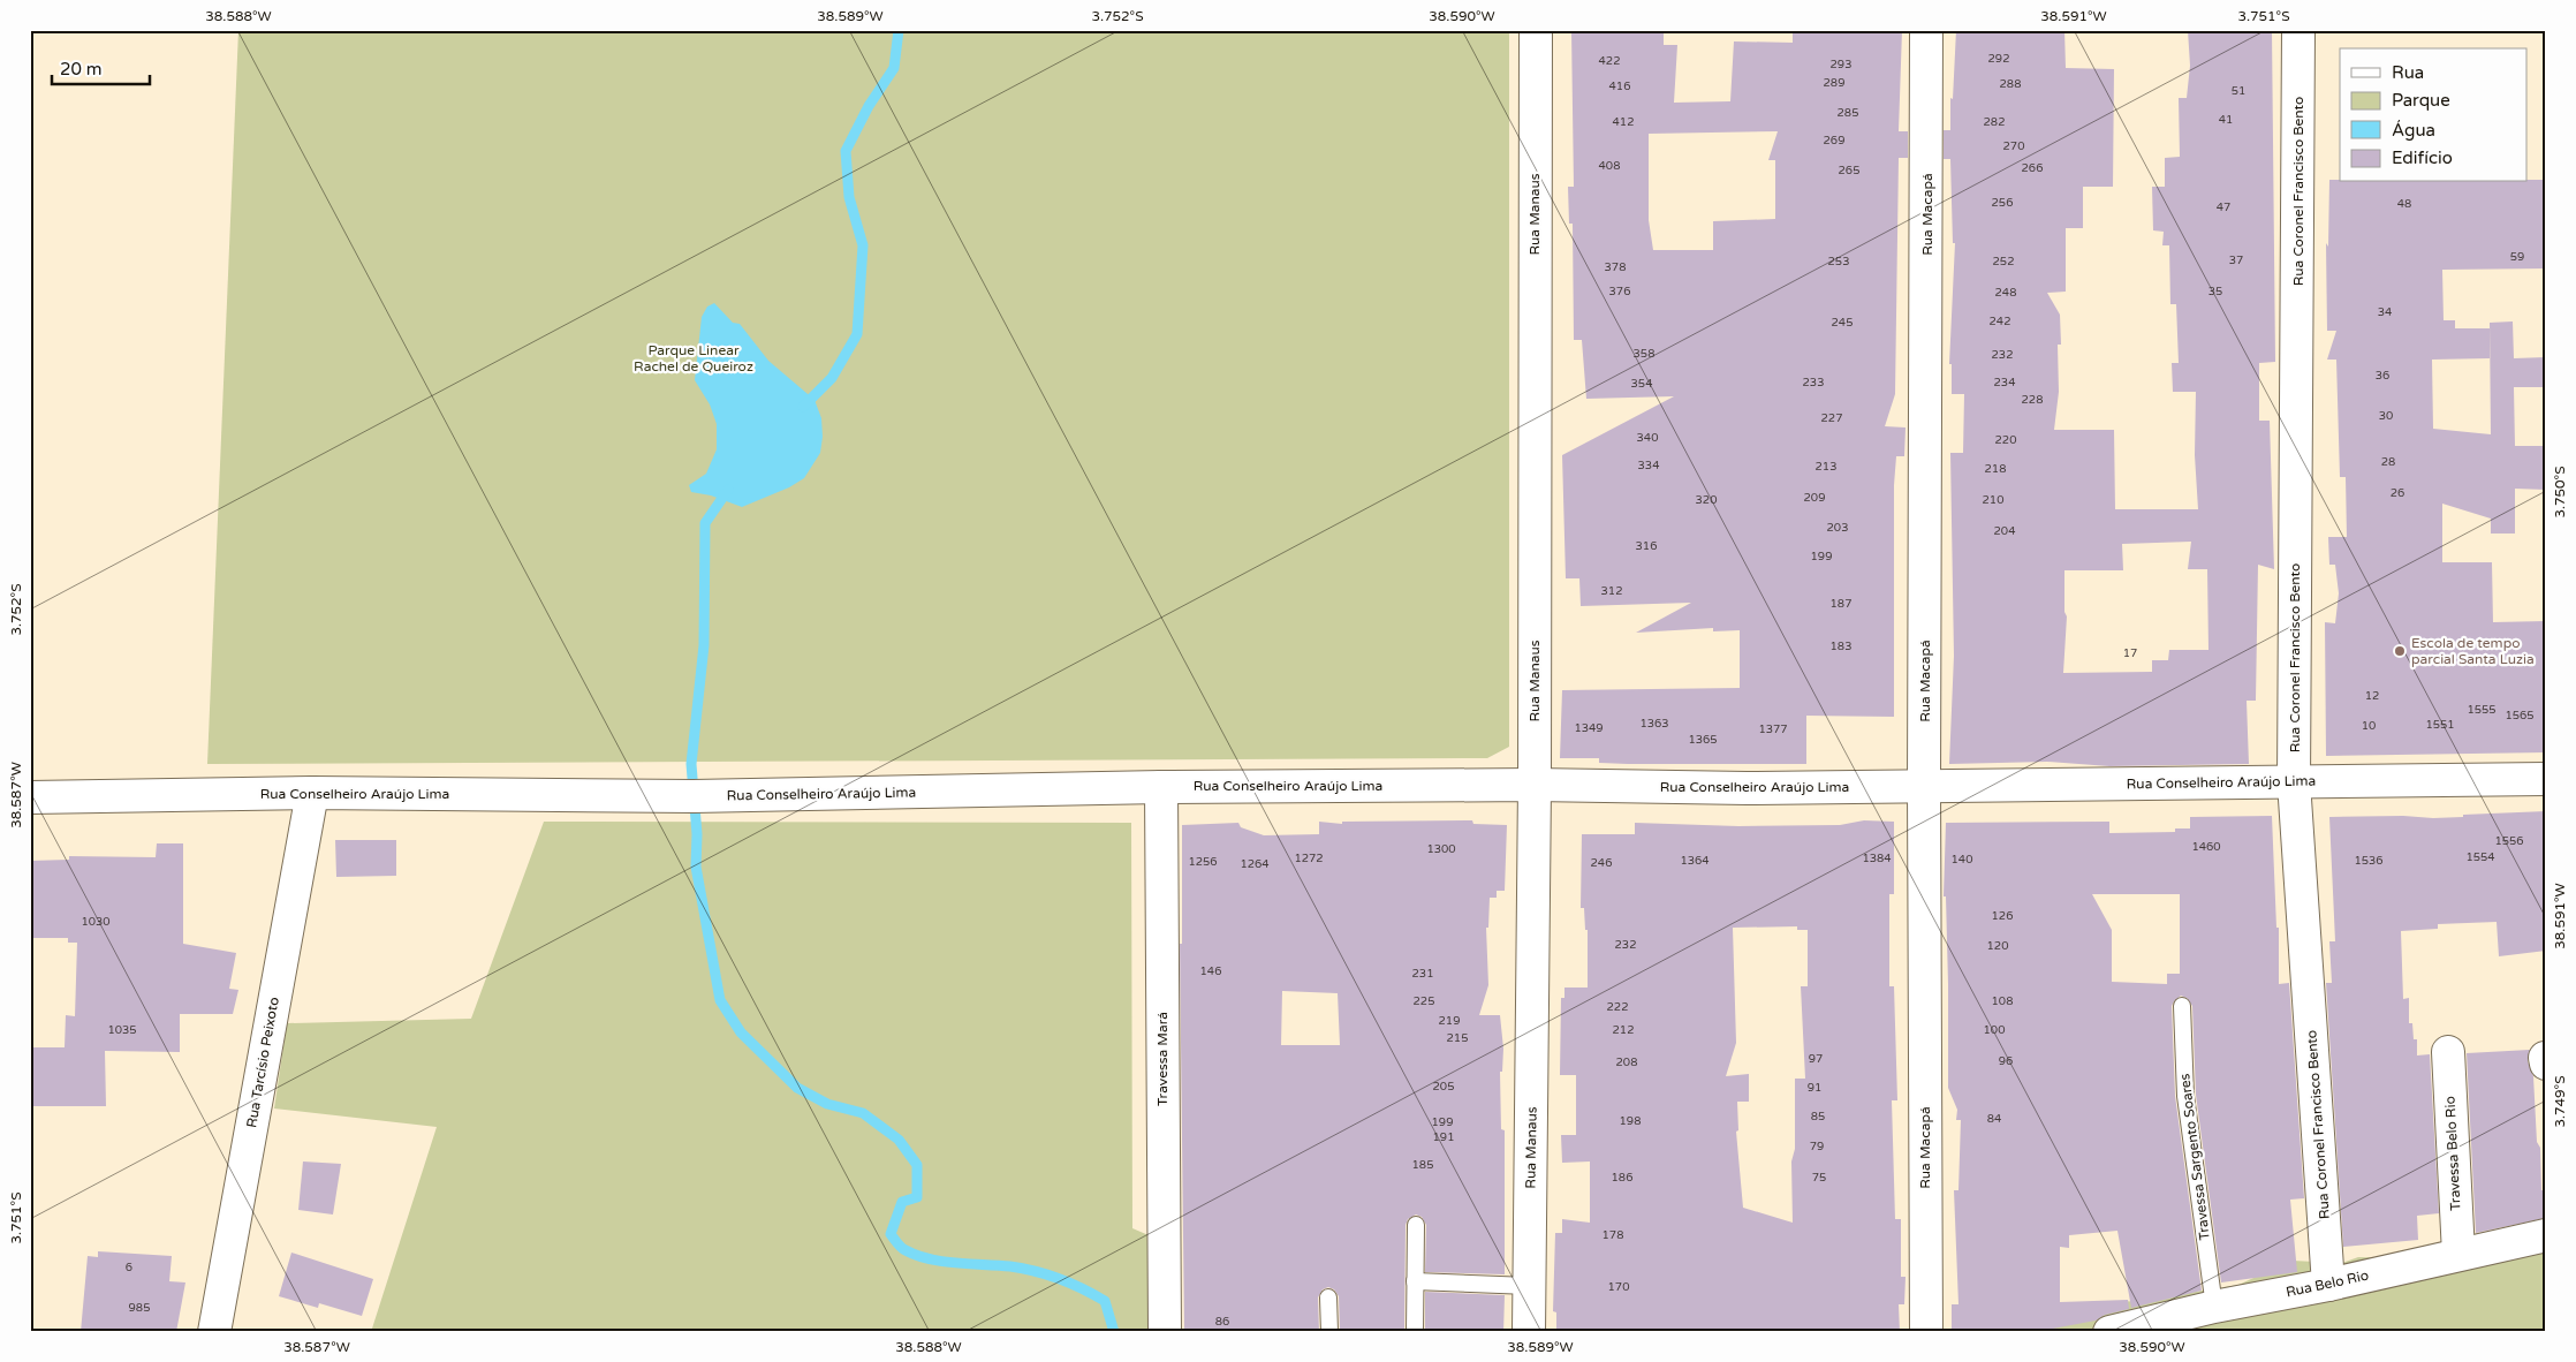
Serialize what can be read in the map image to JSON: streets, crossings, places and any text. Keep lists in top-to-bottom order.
{
  "streets": {
    "street": [
      "Rua Coronel Francisco Bento",
      "Rua Manaus",
      "Rua Macapá",
      "Rua Conselheiro Araújo Lima",
      "Travessa Mará",
      "Rua Tarcísio Peixoto",
      "Travessa Belo Rio",
      "Rua Belo Rio"
    ],
    "lane": ["Travessa Sargento Soares"]
  },
  "crossings": [
    ["Rua Coronel Francisco Bento", "Rua Conselheiro Araújo Lima"],
    ["Rua Coronel Francisco Bento", "Rua Belo Rio"],
    ["Rua Manaus", "Rua Conselheiro Araújo Lima"],
    ["Rua Macapá", "Rua Conselheiro Araújo Lima"],
    ["Rua Conselheiro Araújo Lima", "Travessa Mará"],
    ["Rua Conselheiro Araújo Lima", "Rua Tarcísio Peixoto"],
    ["Travessa Belo Rio", "Rua Belo Rio"],
    ["Travessa Sargento Soares", "Rua Belo Rio"]
  ],
  "parks": ["Parque Linear Rachel de Queiroz"],
  "places": ["Escola de tempo parcial Santa Luzia"],
  "house_numbers": [
    "292",
    "422",
    "293",
    "289",
    "288",
    "416",
    "51",
    "285",
    "41",
    "412",
    "282",
    "269",
    "270",
    "408",
    "266",
    "265",
    "256",
    "48",
    "47",
    "59",
    "37",
    "253",
    "252",
    "378",
    "376",
    "35",
    "248",
    "34",
    "242",
    "245",
    "358",
    "232",
    "36",
    "233",
    "234",
    "354",
    "228",
    "30",
    "227",
    "340",
    "220",
    "28",
    "334",
    "213",
    "218",
    "26",
    "209",
    "320",
    "210",
    "203",
    "204",
    "316",
    "199",
    "312",
    "187",
    "183",
    "17",
    "12",
    "1555",
    "1565",
    "1363",
    "1551",
    "10",
    "1349",
    "1377",
    "1365",
    "1556",
    "1460",
    "1300",
    "1554",
    "1272",
    "1384",
    "140",
    "1364",
    "1536",
    "1256",
    "246",
    "1264",
    "126",
    "1030",
    "232",
    "120",
    "146",
    "231",
    "225",
    "108",
    "222",
    "219",
    "1035",
    "212",
    "100",
    "215",
    "97",
    "96",
    "208",
    "205",
    "91",
    "85",
    "84",
    "198",
    "199",
    "191",
    "79",
    "185",
    "186",
    "75",
    "178",
    "6",
    "170",
    "985",
    "86"
  ],
  "legend": [
    "Rua",
    "Parque",
    "Água",
    "Edifício"
  ],
  "scale_bar": "20 m",
  "coordinates": [
    "38.588°W",
    "38.589°W",
    "3.752°S",
    "38.590°W",
    "38.591°W",
    "3.751°S",
    "3.750°S",
    "38.587°W",
    "3.749°S"
  ]
}
